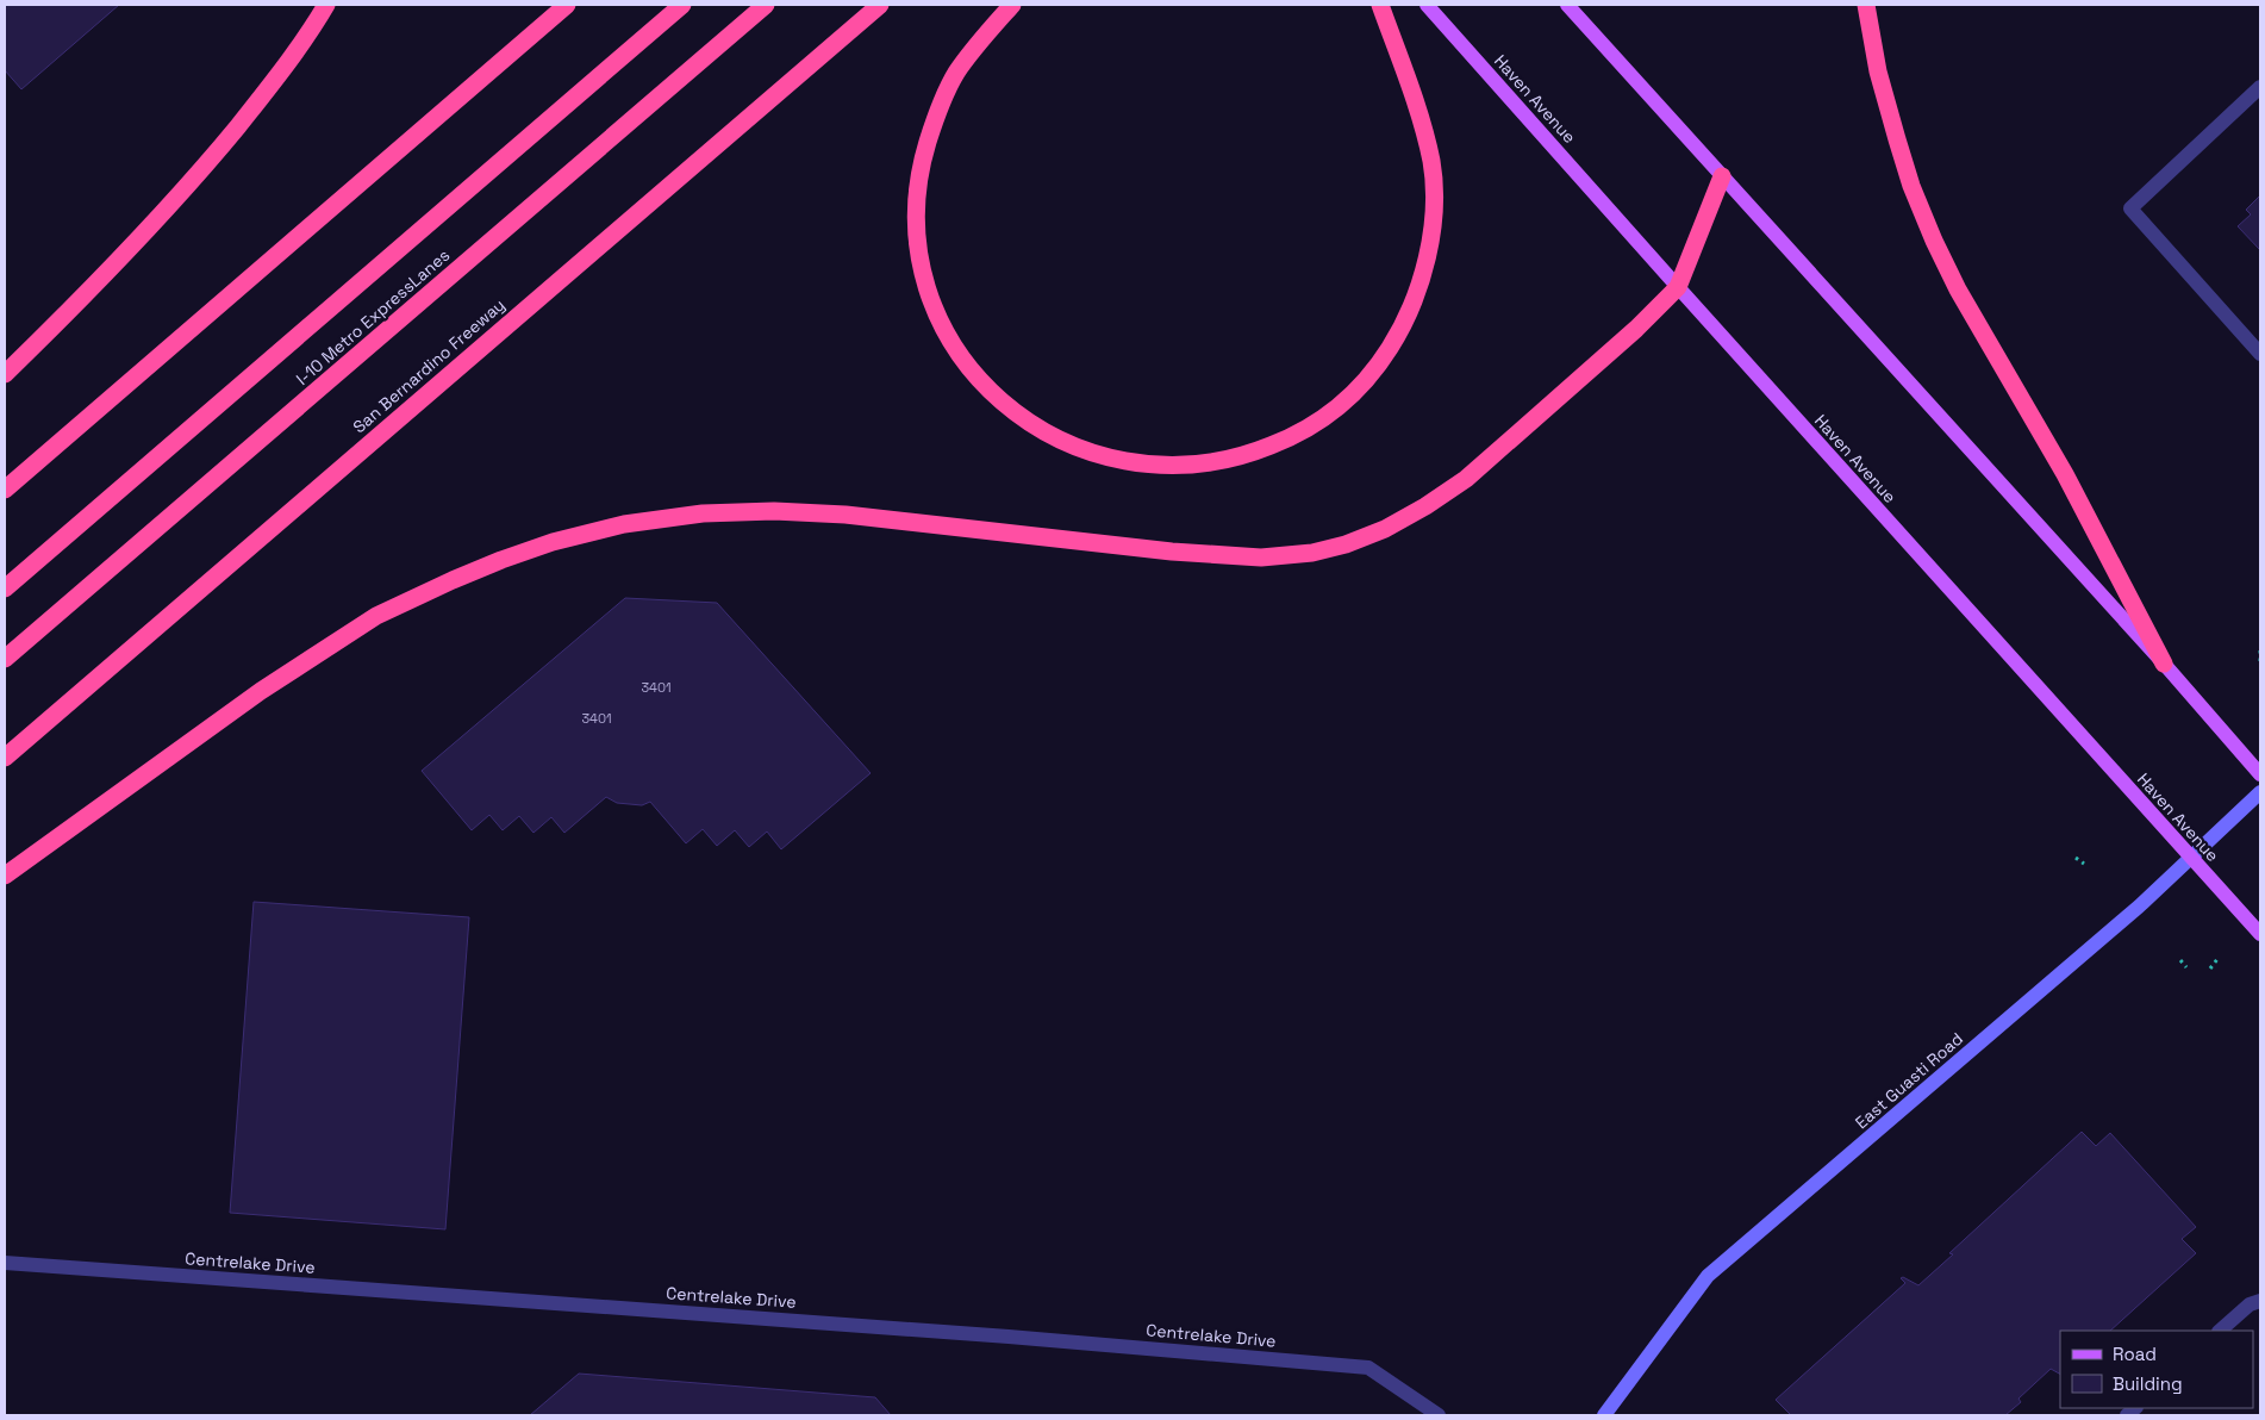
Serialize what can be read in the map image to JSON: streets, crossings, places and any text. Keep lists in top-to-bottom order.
{
  "streets": {
    "highway": ["I-10 Metro ExpressLanes", "San Bernardino Freeway"],
    "main road": ["Haven Avenue", "East Guasti Road"],
    "street": ["Centrelake Drive"]
  },
  "crossings": [
    ["Haven Avenue", "East Guasti Road"]
  ],
  "house_numbers": ["3401", "3401"],
  "legend": ["Road", "Building"]
}
